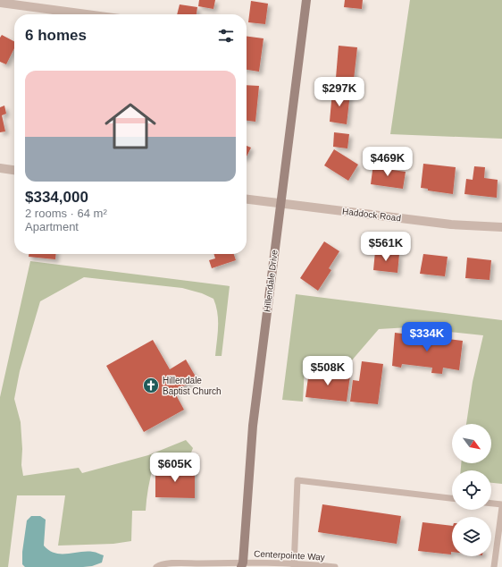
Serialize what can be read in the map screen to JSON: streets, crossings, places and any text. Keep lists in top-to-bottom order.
{
  "streets": {
    "main road": ["Hillendale Drive"],
    "street": ["Haddock Road"],
    "lane": ["Centerpointe Way"]
  },
  "crossings": [
    ["Haddock Road", "Hillendale Drive"],
    ["Hillendale Drive", "Centerpointe Way"]
  ],
  "places": {
    "church": ["Hillendale Baptist Church"]
  },
  "north": "bottom right",
  "page": {
    "heading": "6 homes",
    "list": [
      {
        "name": "$334,000",
        "note": "2 rooms · 64 m² · Apartment"
      }
    ],
    "price": [
      "$297K",
      "$469K",
      "$561K",
      "$334K",
      "$508K",
      "$605K"
    ]
  }
}
